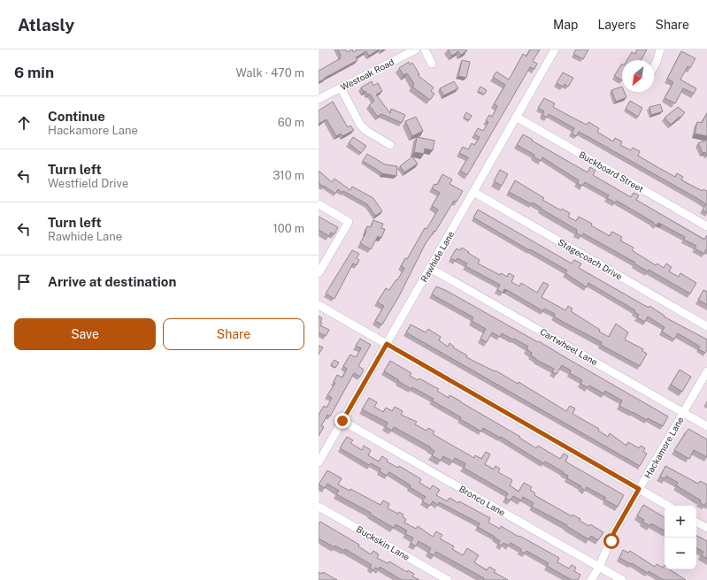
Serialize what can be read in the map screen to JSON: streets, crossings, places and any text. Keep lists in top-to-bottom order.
{
  "streets": {
    "street": [
      "Westoak Road",
      "Buckboard Street",
      "Rawhide Lane",
      "Stagecoach Drive",
      "Cartwheel Lane",
      "Hackamore Lane",
      "Bronco Lane",
      "Buckskin Lane"
    ]
  },
  "crossings": [
    ["Buckboard Street", "Rawhide Lane"],
    ["Rawhide Lane", "Stagecoach Drive"],
    ["Rawhide Lane", "Cartwheel Lane"],
    ["Rawhide Lane", "Bronco Lane"],
    ["Cartwheel Lane", "Hackamore Lane"],
    ["Hackamore Lane", "Bronco Lane"]
  ],
  "north": "bottom left",
  "page": {
    "header": "Atlasly",
    "nav": ["Map", "Layers", "Share"],
    "heading": ["6 min", "Walk · 470 m"],
    "list": [
      ["Continue", "Hackamore Lane", "60 m"],
      ["Turn left", "Westfield Drive", "310 m"],
      ["Turn left", "Rawhide Lane", "100 m"],
      "Arrive at destination"
    ],
    "buttons": ["Save", "Share"],
    "map_buttons": ["+", "−"]
  }
}
